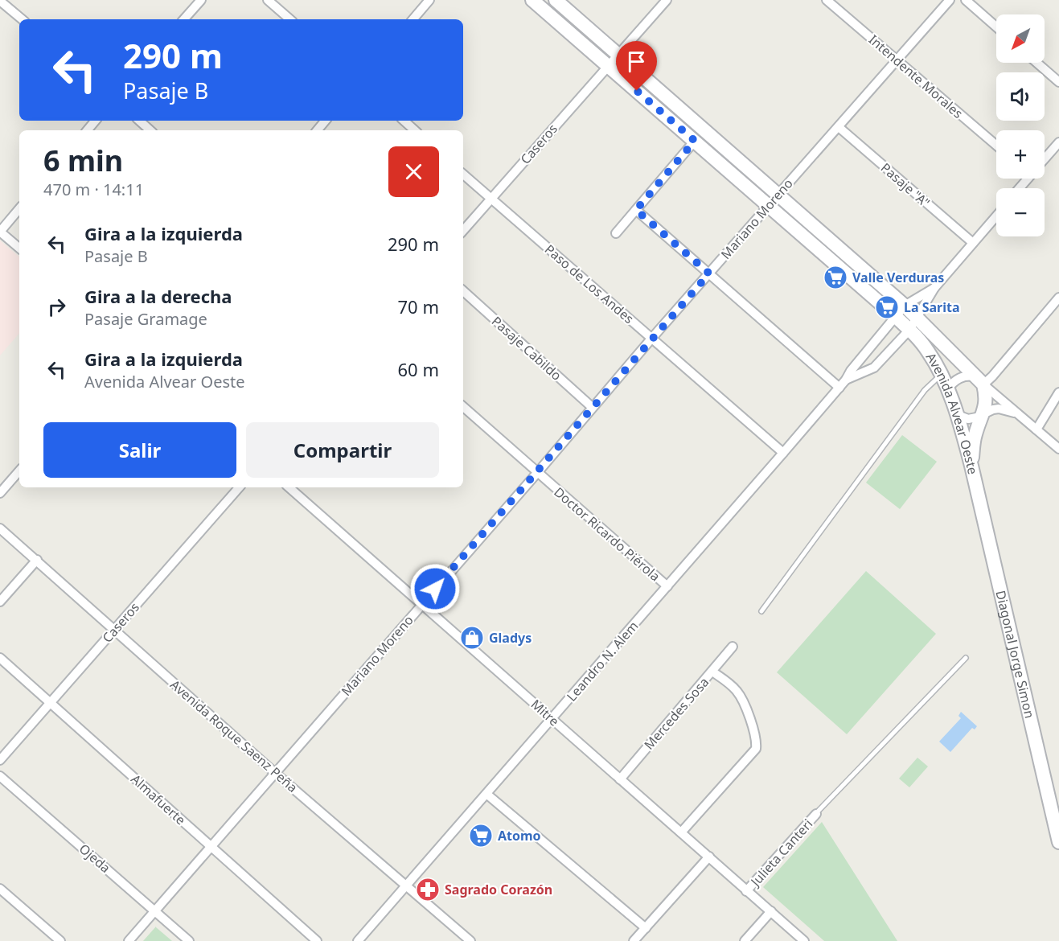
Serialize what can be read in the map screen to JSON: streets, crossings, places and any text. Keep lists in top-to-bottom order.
{
  "streets": {
    "main road": ["Avenida Alvear Oeste", "Diagonal Jorge Simon"],
    "street": [
      "Intendente Morales",
      "Caseros",
      "Pasaje \"A\"",
      "Mariano Moreno",
      "Paso de Los Andes",
      "Pasaje Cabildo",
      "Doctor Ricardo Piérola",
      "Leandro N. Alem",
      "Mitre",
      "Mercedes Sosa",
      "Avenida Roque Saenz Peña",
      "Almafuerte",
      "Julieta Canteri",
      "Ojeda"
    ]
  },
  "crossings": [
    ["Intendente Morales", "Mariano Moreno"],
    ["Caseros", "Paso de Los Andes"],
    ["Caseros", "Avenida Alvear Oeste"],
    ["Caseros", "Avenida Roque Saenz Peña"],
    ["Caseros", "Almafuerte"],
    ["Pasaje \"A\"", "Mariano Moreno"],
    ["Pasaje \"A\"", "Leandro N. Alem"],
    ["Mariano Moreno", "Paso de Los Andes"],
    ["Mariano Moreno", "Pasaje Cabildo"],
    ["Mariano Moreno", "Avenida Alvear Oeste"],
    ["Mariano Moreno", "Doctor Ricardo Piérola"],
    ["Mariano Moreno", "Mitre"],
    ["Mariano Moreno", "Avenida Roque Saenz Peña"],
    ["Mariano Moreno", "Almafuerte"],
    ["Mariano Moreno", "Ojeda"],
    ["Paso de Los Andes", "Leandro N. Alem"],
    ["Avenida Alvear Oeste", "Diagonal Jorge Simon"],
    ["Avenida Alvear Oeste", "Leandro N. Alem"],
    ["Doctor Ricardo Piérola", "Leandro N. Alem"],
    ["Leandro N. Alem", "Mitre"],
    ["Leandro N. Alem", "Avenida Roque Saenz Peña"],
    ["Mitre", "Mercedes Sosa"],
    ["Mitre", "Julieta Canteri"]
  ],
  "places": {
    "supermarket": ["Valle Verduras", "La Sarita", "Atomo"],
    "shop": ["Gladys"],
    "pharmacy": ["Sagrado Corazón"]
  },
  "north": "bottom left",
  "page": {
    "map_buttons": ["+", "−"],
    "turn": ["290 m", "Pasaje B"],
    "heading": ["6 min", "470 m · 14:11"],
    "list": [
      {
        "name": "Gira a la izquierda",
        "note": "Pasaje B",
        "value": "290 m"
      },
      {
        "name": "Gira a la derecha",
        "note": "Pasaje Gramage",
        "value": "70 m"
      },
      {
        "name": "Gira a la izquierda",
        "note": "Avenida Alvear Oeste",
        "value": "60 m"
      }
    ],
    "buttons": ["Salir", "Compartir"]
  }
}
